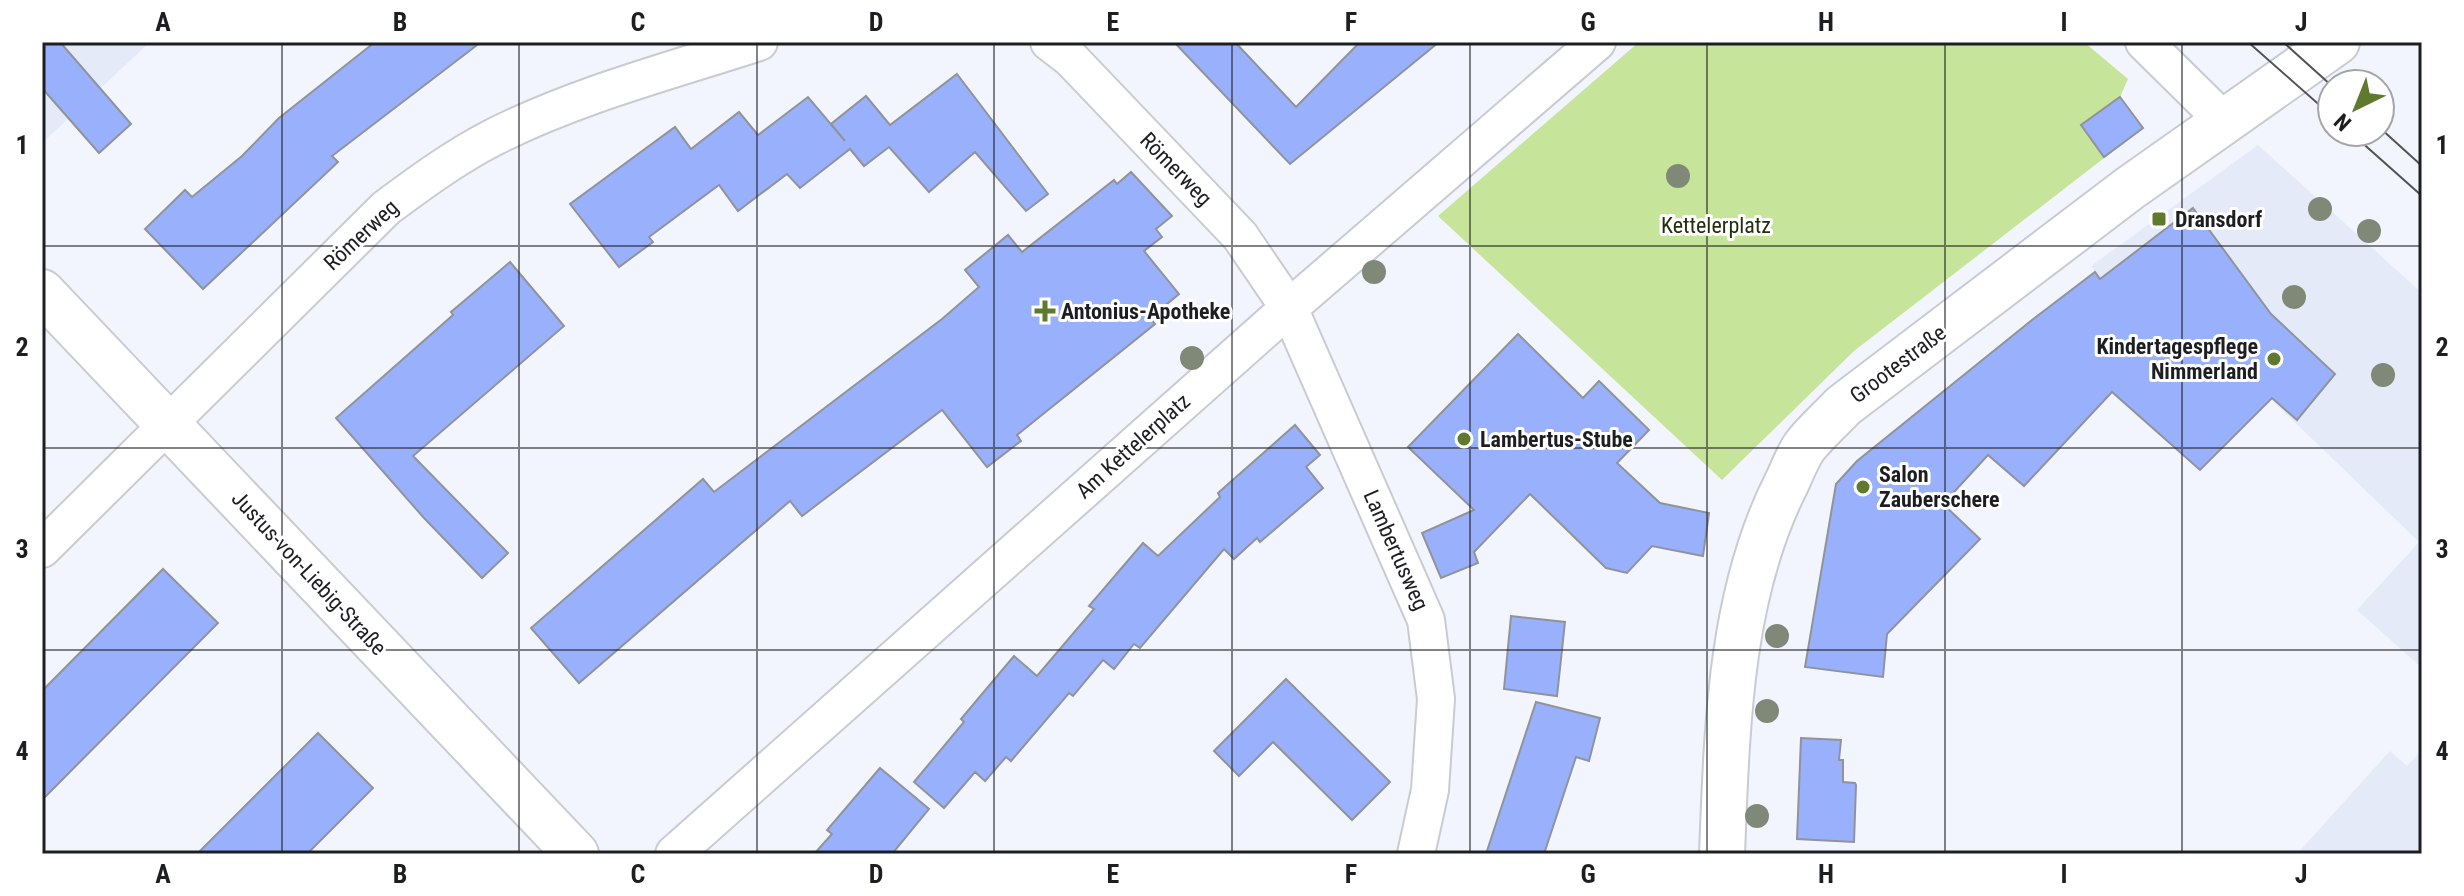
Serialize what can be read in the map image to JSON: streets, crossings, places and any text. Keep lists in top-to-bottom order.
{
  "streets": {
    "street": [
      "Römerweg",
      "Grootestraße",
      "Am Kettelerplatz",
      "Lambertusweg",
      "Justus-von-Liebig-Straße"
    ]
  },
  "crossings": [
    ["Römerweg", "Am Kettelerplatz"],
    ["Römerweg", "Lambertusweg"],
    ["Römerweg", "Justus-von-Liebig-Straße"],
    ["Am Kettelerplatz", "Lambertusweg"]
  ],
  "parks": ["Kettelerplatz"],
  "places": {
    "transit": ["Dransdorf"],
    "health": ["Antonius-Apotheke"],
    "other": ["Kindertagespflege Nimmerland", "Lambertus-Stube", "Salon Zauberschere"]
  },
  "north": "bottom left",
  "grid": {
    "columns": [
      "A",
      "B",
      "C",
      "D",
      "E",
      "F",
      "G",
      "H",
      "I",
      "J"
    ],
    "rows": [
      "1",
      "2",
      "3",
      "4"
    ]
  }
}
